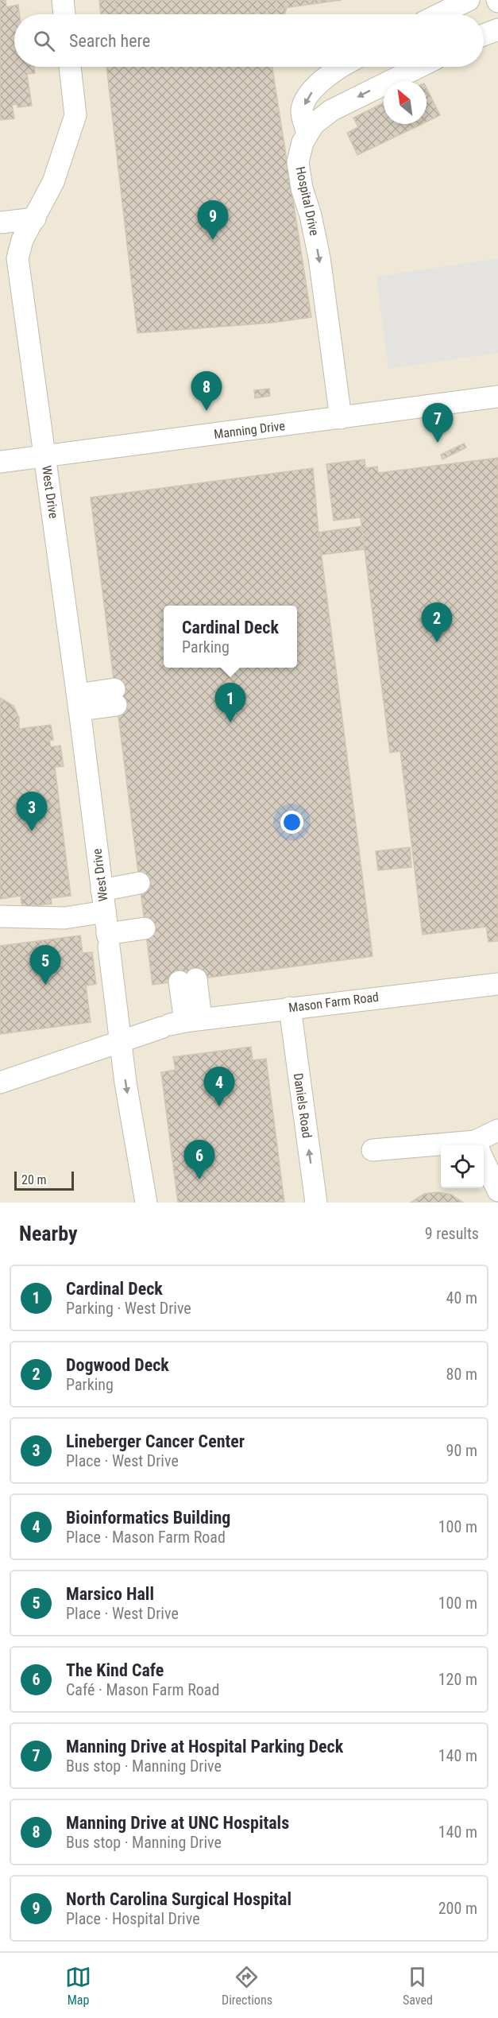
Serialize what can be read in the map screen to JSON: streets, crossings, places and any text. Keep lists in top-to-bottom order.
{
  "streets": {
    "street": [
      "Hospital Drive",
      "Manning Drive",
      "West Drive",
      "Mason Farm Road",
      "Daniels Road"
    ]
  },
  "crossings": [
    ["Hospital Drive", "Manning Drive"],
    ["Manning Drive", "West Drive"],
    ["West Drive", "Mason Farm Road"],
    ["Mason Farm Road", "Daniels Road"]
  ],
  "one_way": ["Hospital Drive"],
  "scale_bar": "20 m",
  "north": "top left",
  "page": {
    "search": "Search here",
    "pins": [
      "9",
      "8",
      "7",
      "2",
      "1",
      "3",
      "5",
      "4",
      "6"
    ],
    "popup": ["Cardinal Deck", "Parking"],
    "scale": "20 m",
    "heading": ["Nearby", "9 results"],
    "list": [
      {
        "mark": "1",
        "name": "Cardinal Deck",
        "note": "Parking · West Drive",
        "value": "40 m"
      },
      {
        "mark": "2",
        "name": "Dogwood Deck",
        "note": "Parking",
        "value": "80 m"
      },
      {
        "mark": "3",
        "name": "Lineberger Cancer Center",
        "note": "Place · West Drive",
        "value": "90 m"
      },
      {
        "mark": "4",
        "name": "Bioinformatics Building",
        "note": "Place · Mason Farm Road",
        "value": "100 m"
      },
      {
        "mark": "5",
        "name": "Marsico Hall",
        "note": "Place · West Drive",
        "value": "100 m"
      },
      {
        "mark": "6",
        "name": "The Kind Cafe",
        "note": "Café · Mason Farm Road",
        "value": "120 m"
      },
      {
        "mark": "7",
        "name": "Manning Drive at Hospital Parking Deck",
        "note": "Bus stop · Manning Drive",
        "value": "140 m"
      },
      {
        "mark": "8",
        "name": "Manning Drive at UNC Hospitals",
        "note": "Bus stop · Manning Drive",
        "value": "140 m"
      },
      {
        "mark": "9",
        "name": "North Carolina Surgical Hospital",
        "note": "Place · Hospital Drive",
        "value": "200 m"
      }
    ],
    "nav": ["Map", "Directions", "Saved"]
  }
}
